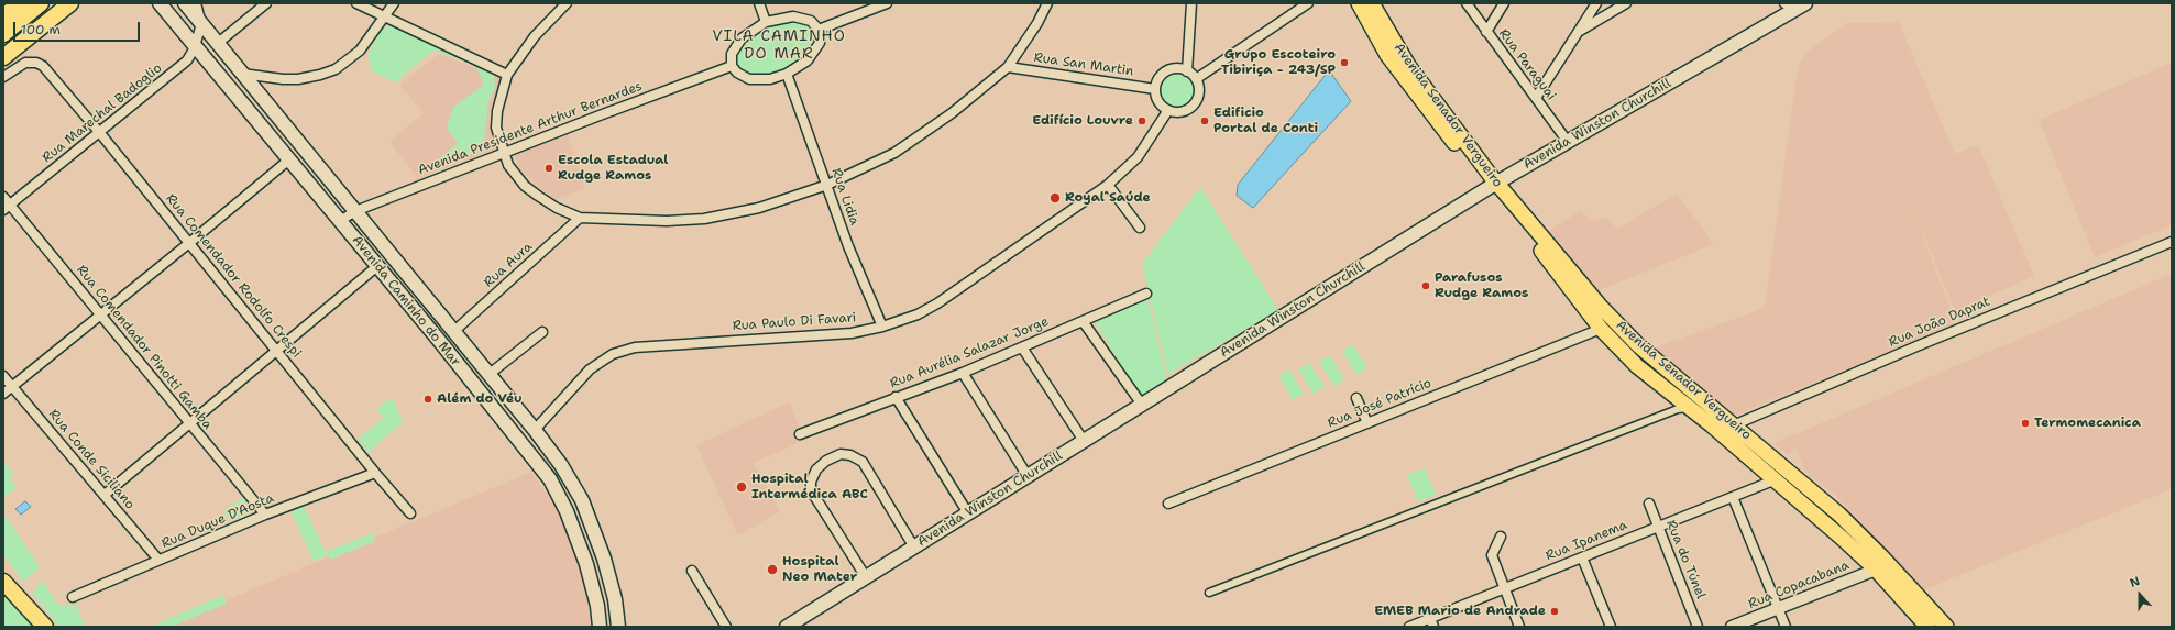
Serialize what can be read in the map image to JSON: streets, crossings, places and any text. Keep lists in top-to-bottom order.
{
  "streets": {
    "main road": ["Avenida Senador Vergueiro", "Avenida Winston Churchill", "Avenida Caminho do Mar"],
    "street": [
      "Rua San Martin",
      "Rua Paraguai",
      "Rua Marechal Badoglio",
      "Avenida Presidente Arthur Bernardes",
      "Rua Lidia",
      "Rua Aura",
      "Rua Comendador Rodolfo Crespi",
      "Rua Paulo Di Favari",
      "Rua João Daprat",
      "Rua Comendador Pinotti Gamba",
      "Rua Aurélia Salazar Jorge",
      "Rua José Patrício",
      "Rua Conde Siciliano",
      "Rua Duque D'Aosta",
      "Rua Ipanema",
      "Rua do Túnel",
      "Rua Copacabana"
    ]
  },
  "crossings": [
    ["Rua San Martin", "Rua Paulo Di Favari"],
    ["Rua Paraguai", "Avenida Winston Churchill"],
    ["Rua Marechal Badoglio", "Rua Comendador Rodolfo Crespi"],
    ["Rua Marechal Badoglio", "Avenida Caminho do Mar"],
    ["Rua Marechal Badoglio", "Rua Comendador Pinotti Gamba"],
    ["Avenida Senador Vergueiro", "Avenida Winston Churchill"],
    ["Avenida Senador Vergueiro", "Rua João Daprat"],
    ["Avenida Senador Vergueiro", "Rua José Patrício"],
    ["Avenida Senador Vergueiro", "Rua Ipanema"],
    ["Avenida Senador Vergueiro", "Rua Copacabana"],
    ["Avenida Presidente Arthur Bernardes", "Rua Lidia"],
    ["Avenida Presidente Arthur Bernardes", "Avenida Caminho do Mar"],
    ["Rua Lidia", "Rua Paulo Di Favari"],
    ["Rua Aura", "Avenida Caminho do Mar"],
    ["Rua Comendador Rodolfo Crespi", "Rua Duque D'Aosta"],
    ["Avenida Caminho do Mar", "Rua Paulo Di Favari"],
    ["Rua Comendador Pinotti Gamba", "Rua Duque D'Aosta"],
    ["Rua Conde Siciliano", "Rua Duque D'Aosta"],
    ["Rua Ipanema", "Rua do Túnel"]
  ],
  "districts": ["VILA CAMINHO DO MAR"],
  "places": [
    "Grupo Escoteiro Tibiriça - 243/SP",
    "Edifício Louvre",
    "Edificio Portal de Conti",
    "Escola Estadual Rudge Ramos",
    "Royal Saúde",
    "Parafusos Rudge Ramos",
    "Além do Véu",
    "Termomecanica",
    "Hospital Intermédica ABC",
    "Hospital Neo Mater",
    "EMEB Mario de Andrade"
  ],
  "scale_bar": "100 m",
  "north": "top"
}
